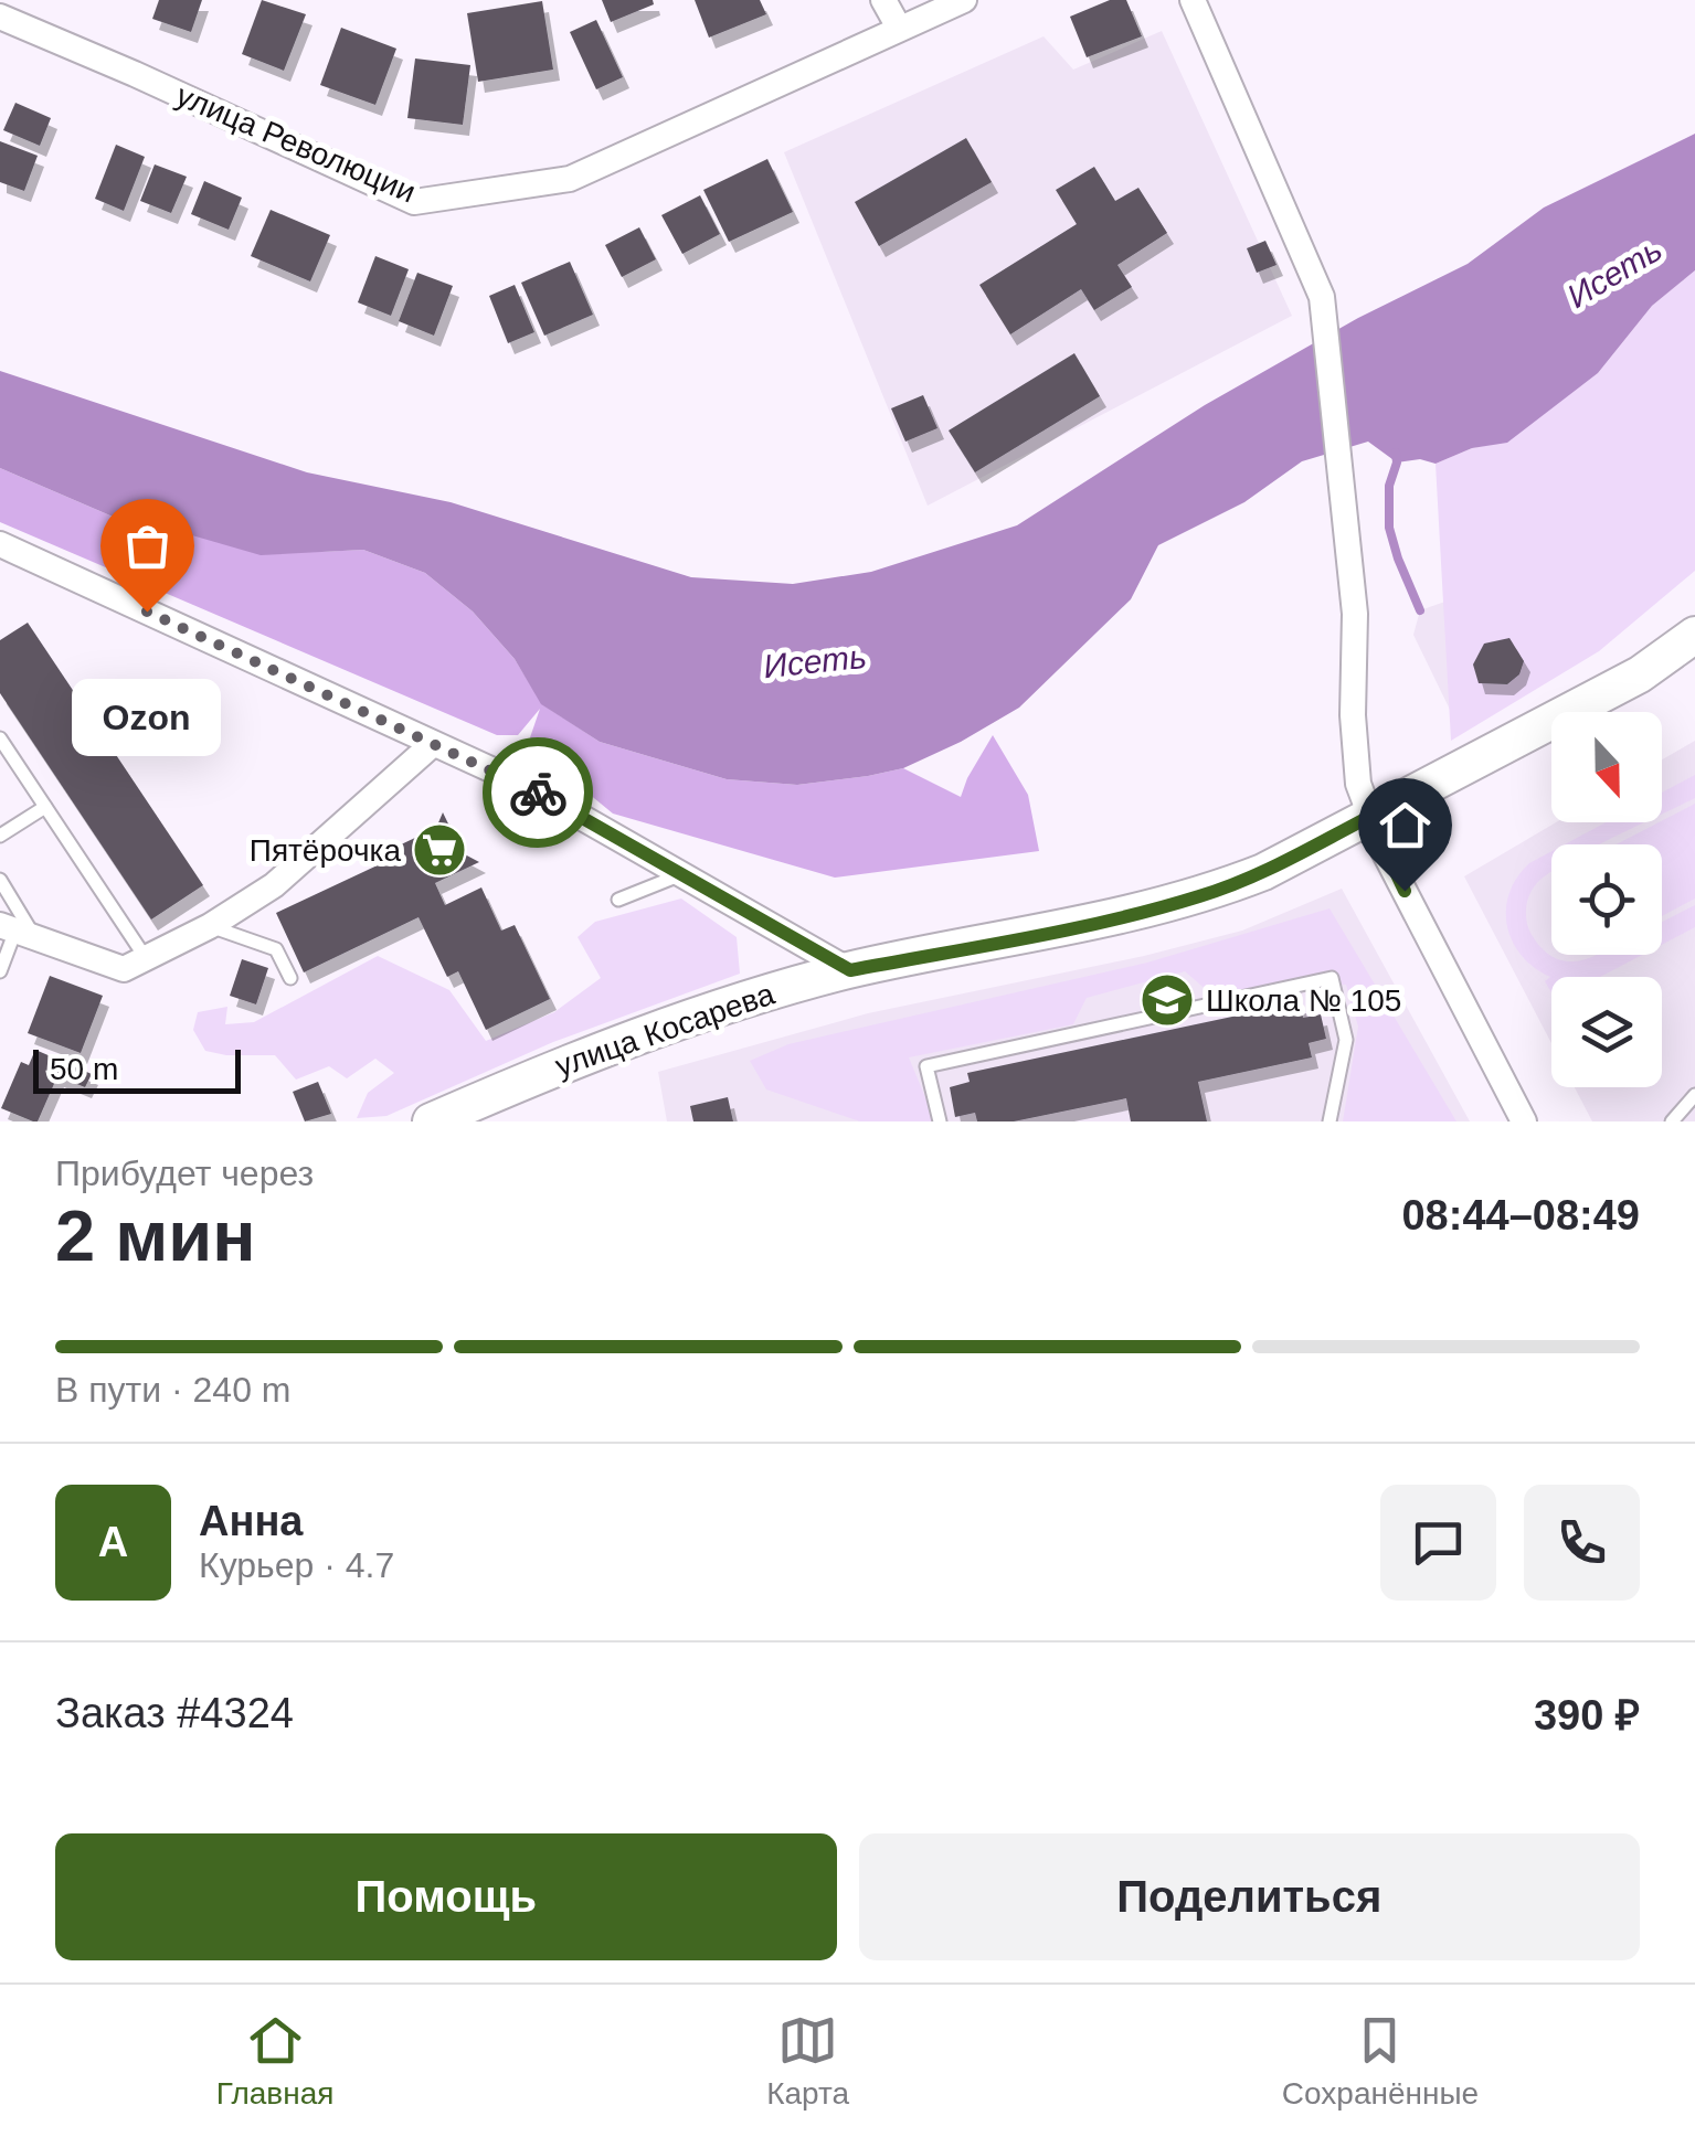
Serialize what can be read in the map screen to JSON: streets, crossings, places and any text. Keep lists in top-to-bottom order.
{
  "streets": {
    "street": ["улица Революции", "улица Косарева"]
  },
  "water": ["Исеть"],
  "places": {
    "other": ["Ozon"],
    "supermarket": ["Пятёрочка"],
    "school or university": ["Школа № 105"]
  },
  "scale_bar": "50 m",
  "north": "bottom",
  "page": {
    "bubble": "Ozon",
    "scale": "50 m",
    "heading": ["2 мин", "Прибудет через", "08:44–08:49"],
    "panel": [
      "Анна",
      "Курьер · 4.7",
      "Заказ #4324",
      "390 ₽"
    ],
    "bar": "В пути · 240 m",
    "round": "А",
    "buttons": ["Помощь", "Поделиться"],
    "tabs": ["Главная", "Карта", "Сохранённые"]
  }
}
